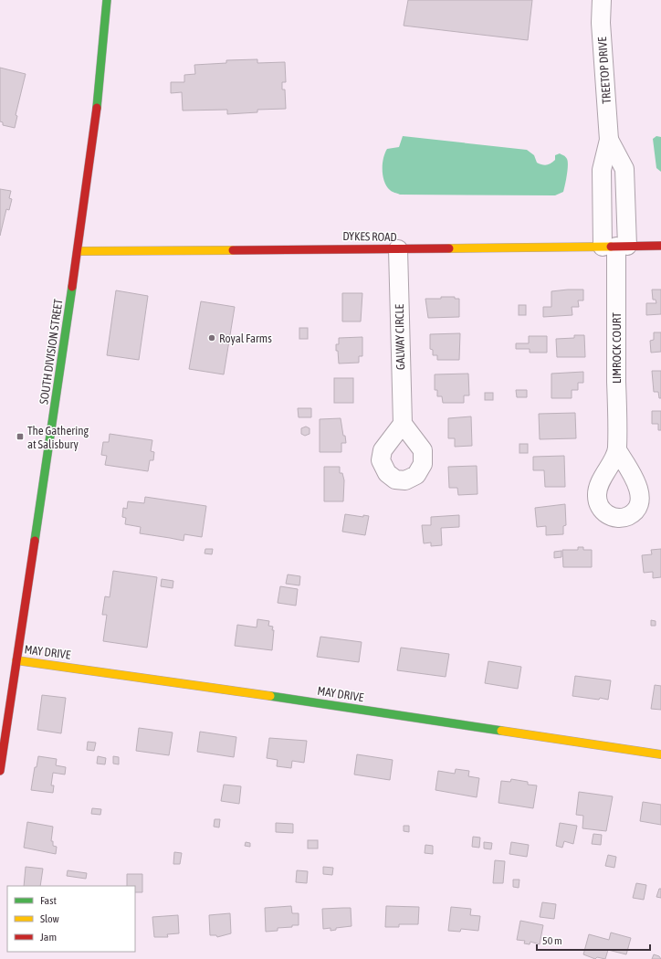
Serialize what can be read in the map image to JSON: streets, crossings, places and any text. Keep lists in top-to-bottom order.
{
  "streets": {
    "street": [
      "TREETOP DRIVE",
      "DYKES ROAD",
      "GALWAY CIRCLE",
      "LIMROCK COURT",
      "SOUTH DIVISION STREET",
      "MAY DRIVE"
    ]
  },
  "crossings": [
    ["TREETOP DRIVE", "DYKES ROAD"],
    ["TREETOP DRIVE", "LIMROCK COURT"],
    ["DYKES ROAD", "GALWAY CIRCLE"],
    ["DYKES ROAD", "LIMROCK COURT"],
    ["DYKES ROAD", "SOUTH DIVISION STREET"],
    ["SOUTH DIVISION STREET", "MAY DRIVE"]
  ],
  "places": {
    "other": ["Royal Farms"],
    "transit": ["The Gathering at Salisbury"]
  },
  "legend": ["Fast", "Slow", "Jam"],
  "scale_bar": "50 m"
}
